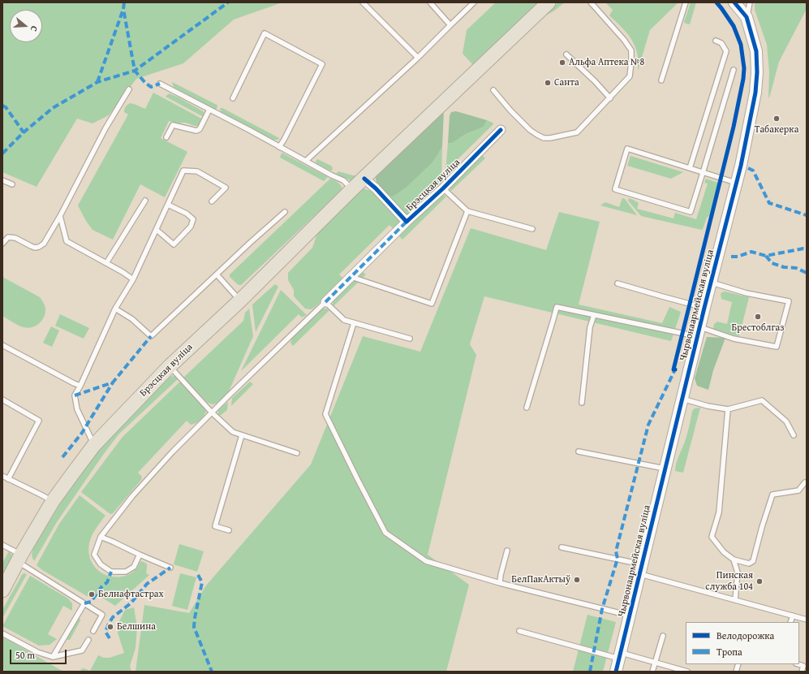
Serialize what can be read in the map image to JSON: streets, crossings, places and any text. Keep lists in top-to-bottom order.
{
  "streets": {
    "main road": ["Брэсцкая вуліца"],
    "street": ["Чырвонаармейская вуліца"]
  },
  "places": [
    "Альфа Аптека №8",
    "Санта",
    "Табакерка",
    "Брестоблгаз",
    "БелПакАктыў",
    "Пинская служба 104",
    "Белнафтастрах",
    "Белшина"
  ],
  "legend": ["Велодорожка", "Тропа"],
  "scale_bar": "50 m",
  "north": "right"
}
